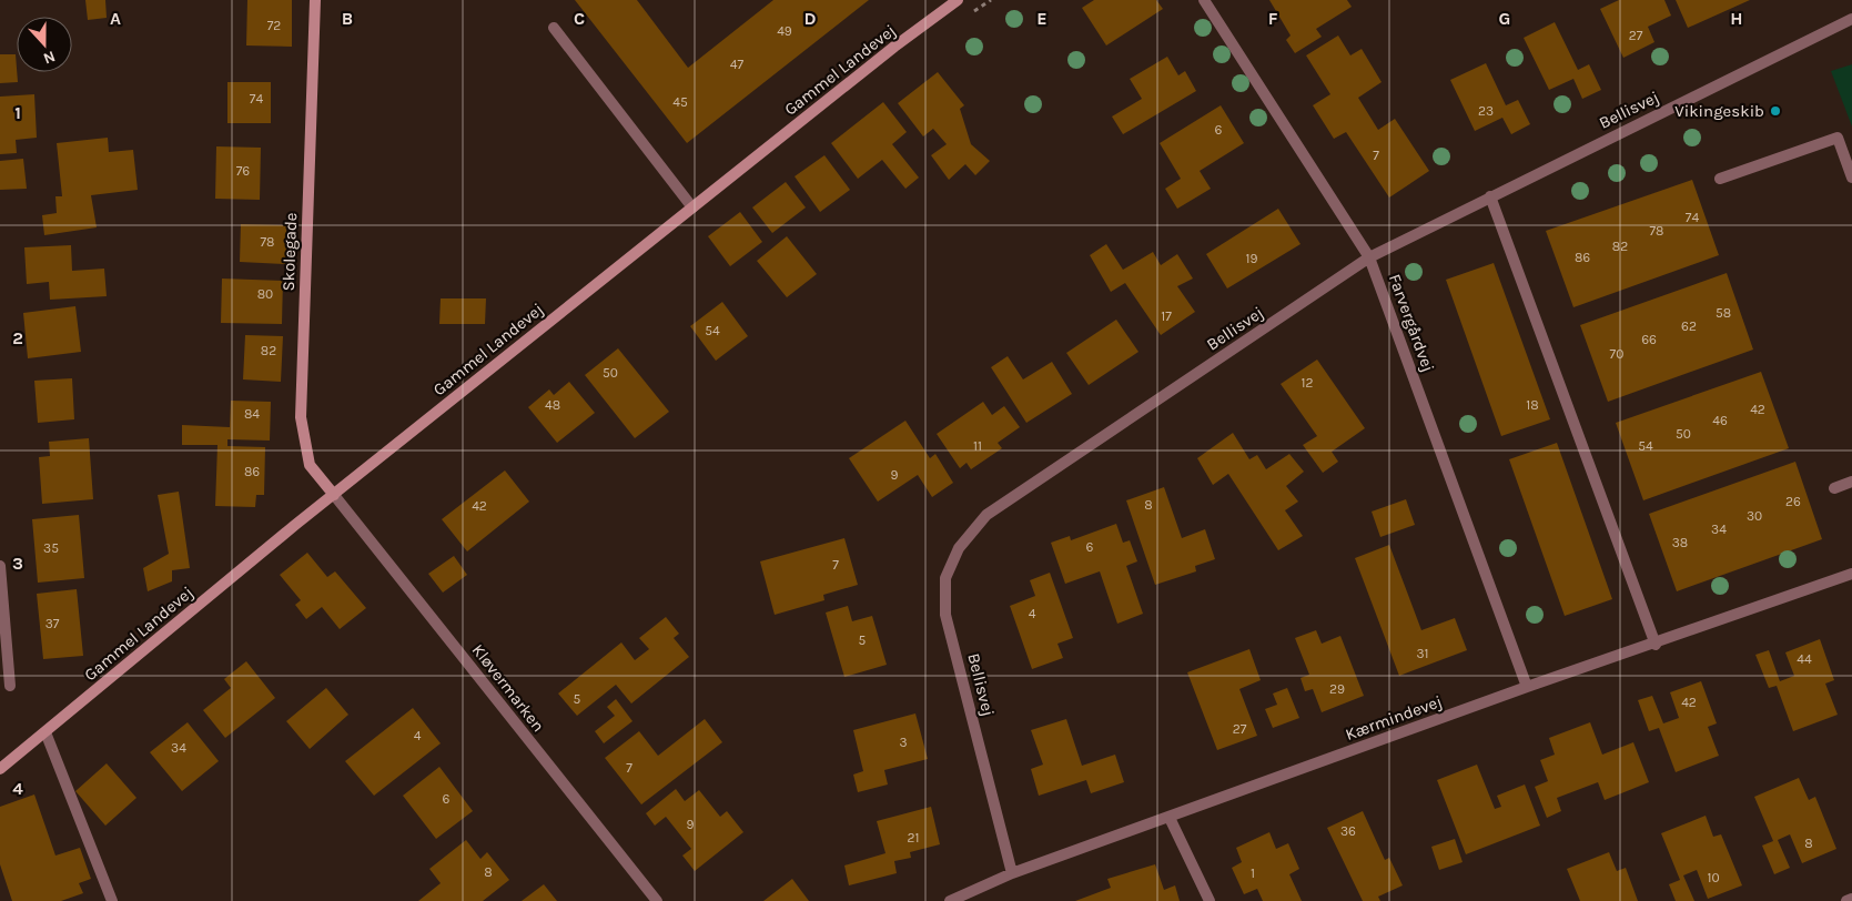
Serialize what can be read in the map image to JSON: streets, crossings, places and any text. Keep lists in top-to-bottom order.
{
  "streets": {
    "street": [
      "Gammel Landevej",
      "Bellisvej",
      "Skolegade",
      "Farvergårdvej",
      "Kløvermarken",
      "Kærmindevej"
    ]
  },
  "crossings": [
    ["Gammel Landevej", "Skolegade"],
    ["Gammel Landevej", "Kløvermarken"],
    ["Bellisvej", "Farvergårdvej"],
    ["Bellisvej", "Kærmindevej"],
    ["Skolegade", "Kløvermarken"],
    ["Farvergårdvej", "Kærmindevej"]
  ],
  "places": ["Vikingeskib"],
  "house_numbers": [
    "72",
    "49",
    "27",
    "47",
    "74",
    "45",
    "23",
    "6",
    "7",
    "76",
    "74",
    "78",
    "78",
    "82",
    "86",
    "19",
    "80",
    "58",
    "17",
    "62",
    "54",
    "66",
    "82",
    "70",
    "50",
    "12",
    "48",
    "18",
    "42",
    "84",
    "46",
    "50",
    "11",
    "54",
    "86",
    "9",
    "26",
    "8",
    "42",
    "30",
    "34",
    "38",
    "6",
    "35",
    "7",
    "4",
    "37",
    "5",
    "31",
    "44",
    "29",
    "5",
    "42",
    "27",
    "4",
    "3",
    "34",
    "7",
    "6",
    "9",
    "36",
    "21",
    "8",
    "8",
    "1",
    "10"
  ],
  "north": "bottom",
  "grid": {
    "columns": [
      "A",
      "B",
      "C",
      "D",
      "E",
      "F",
      "G",
      "H"
    ],
    "rows": [
      "1",
      "2",
      "3",
      "4"
    ]
  }
}
